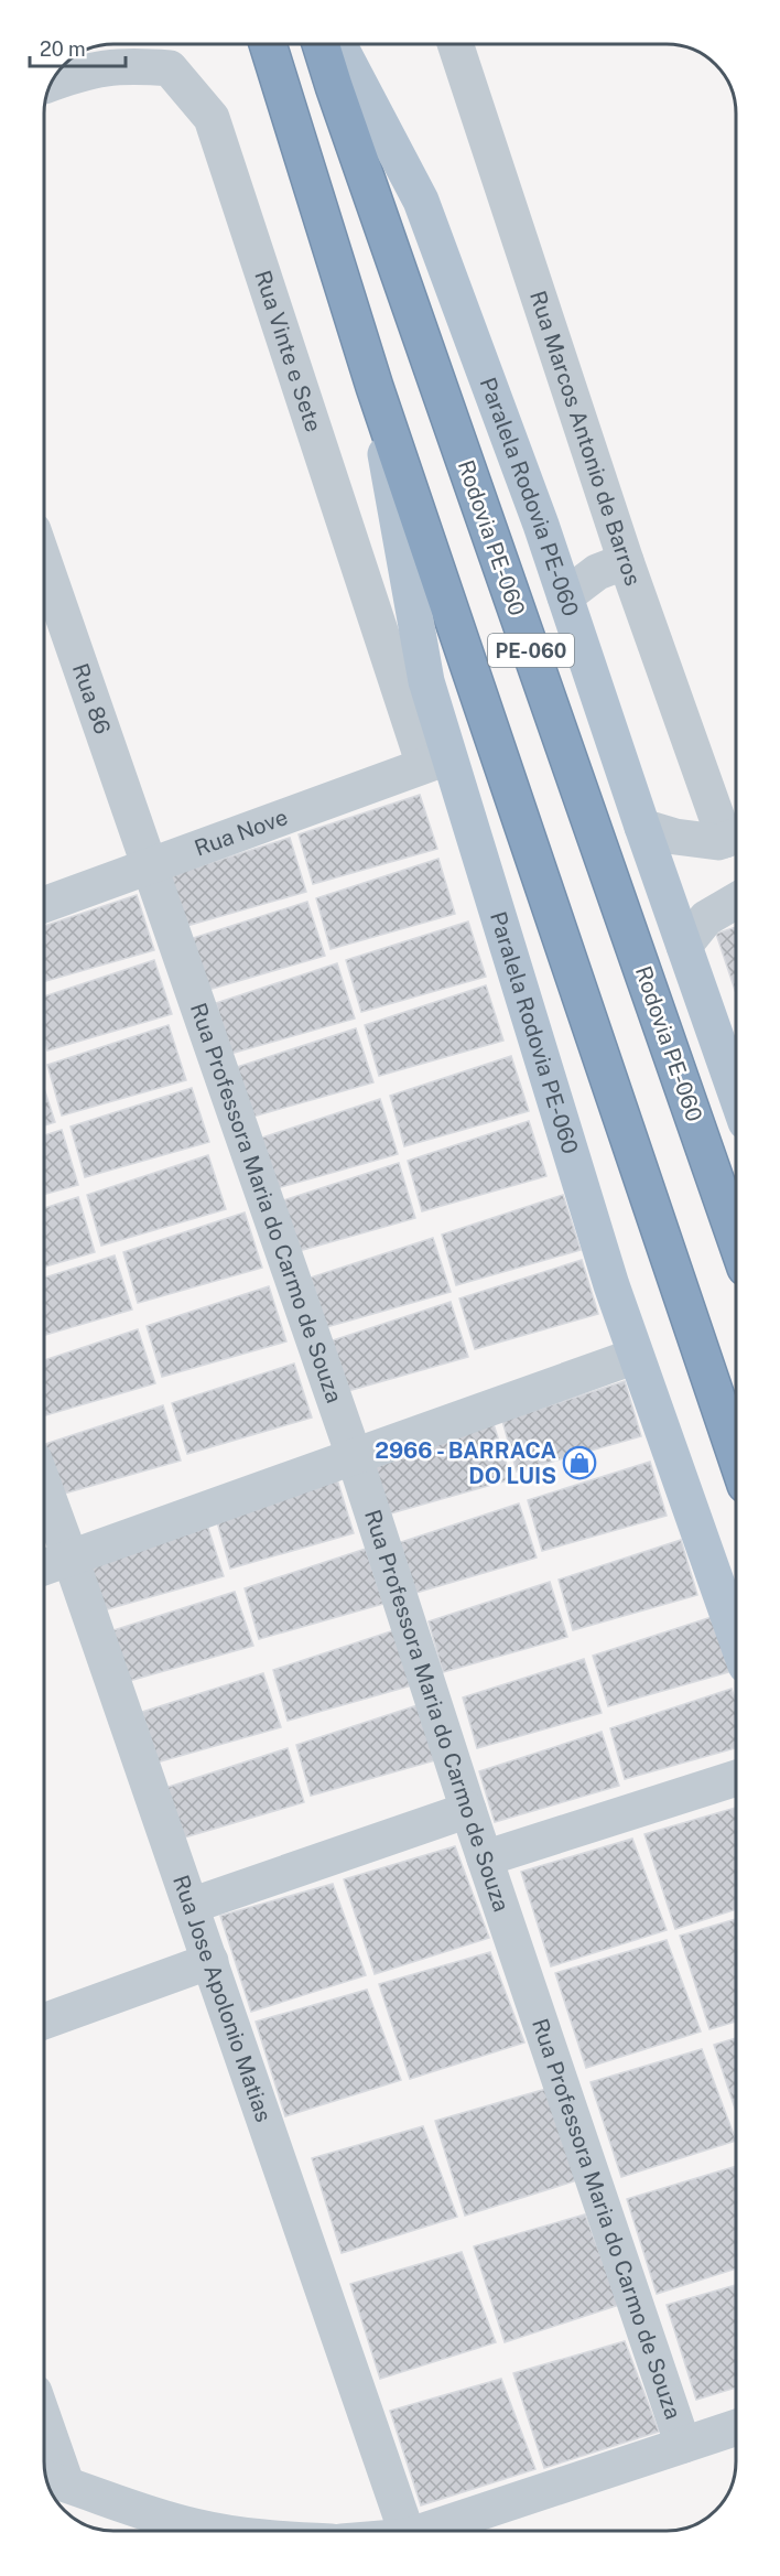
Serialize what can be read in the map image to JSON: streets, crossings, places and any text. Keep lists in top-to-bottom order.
{
  "streets": {
    "highway": ["Rodovia PE-060", "PE-060"],
    "main road": ["Paralela Rodovia PE-060"],
    "street": [
      "Rua Vinte e Sete",
      "Rua Marcos Antonio de Barros",
      "Rua 86",
      "Rua Nove",
      "Rua Professora Maria do Carmo de Souza",
      "Rua Jose Apolonio Matias"
    ]
  },
  "crossings": [
    ["Rua Vinte e Sete", "Paralela Rodovia PE-060"],
    ["Rua Vinte e Sete", "Rua Nove"],
    ["Paralela Rodovia PE-060", "PE-060"],
    ["Paralela Rodovia PE-060", "Rua Nove"],
    ["Rua 86", "Rua Nove"],
    ["Rua 86", "Rua Professora Maria do Carmo de Souza"],
    ["Rua Nove", "Rua Professora Maria do Carmo de Souza"]
  ],
  "places": {
    "shop": ["2966 - BARRACA DO LUIS"]
  },
  "scale_bar": "20 m"
}
